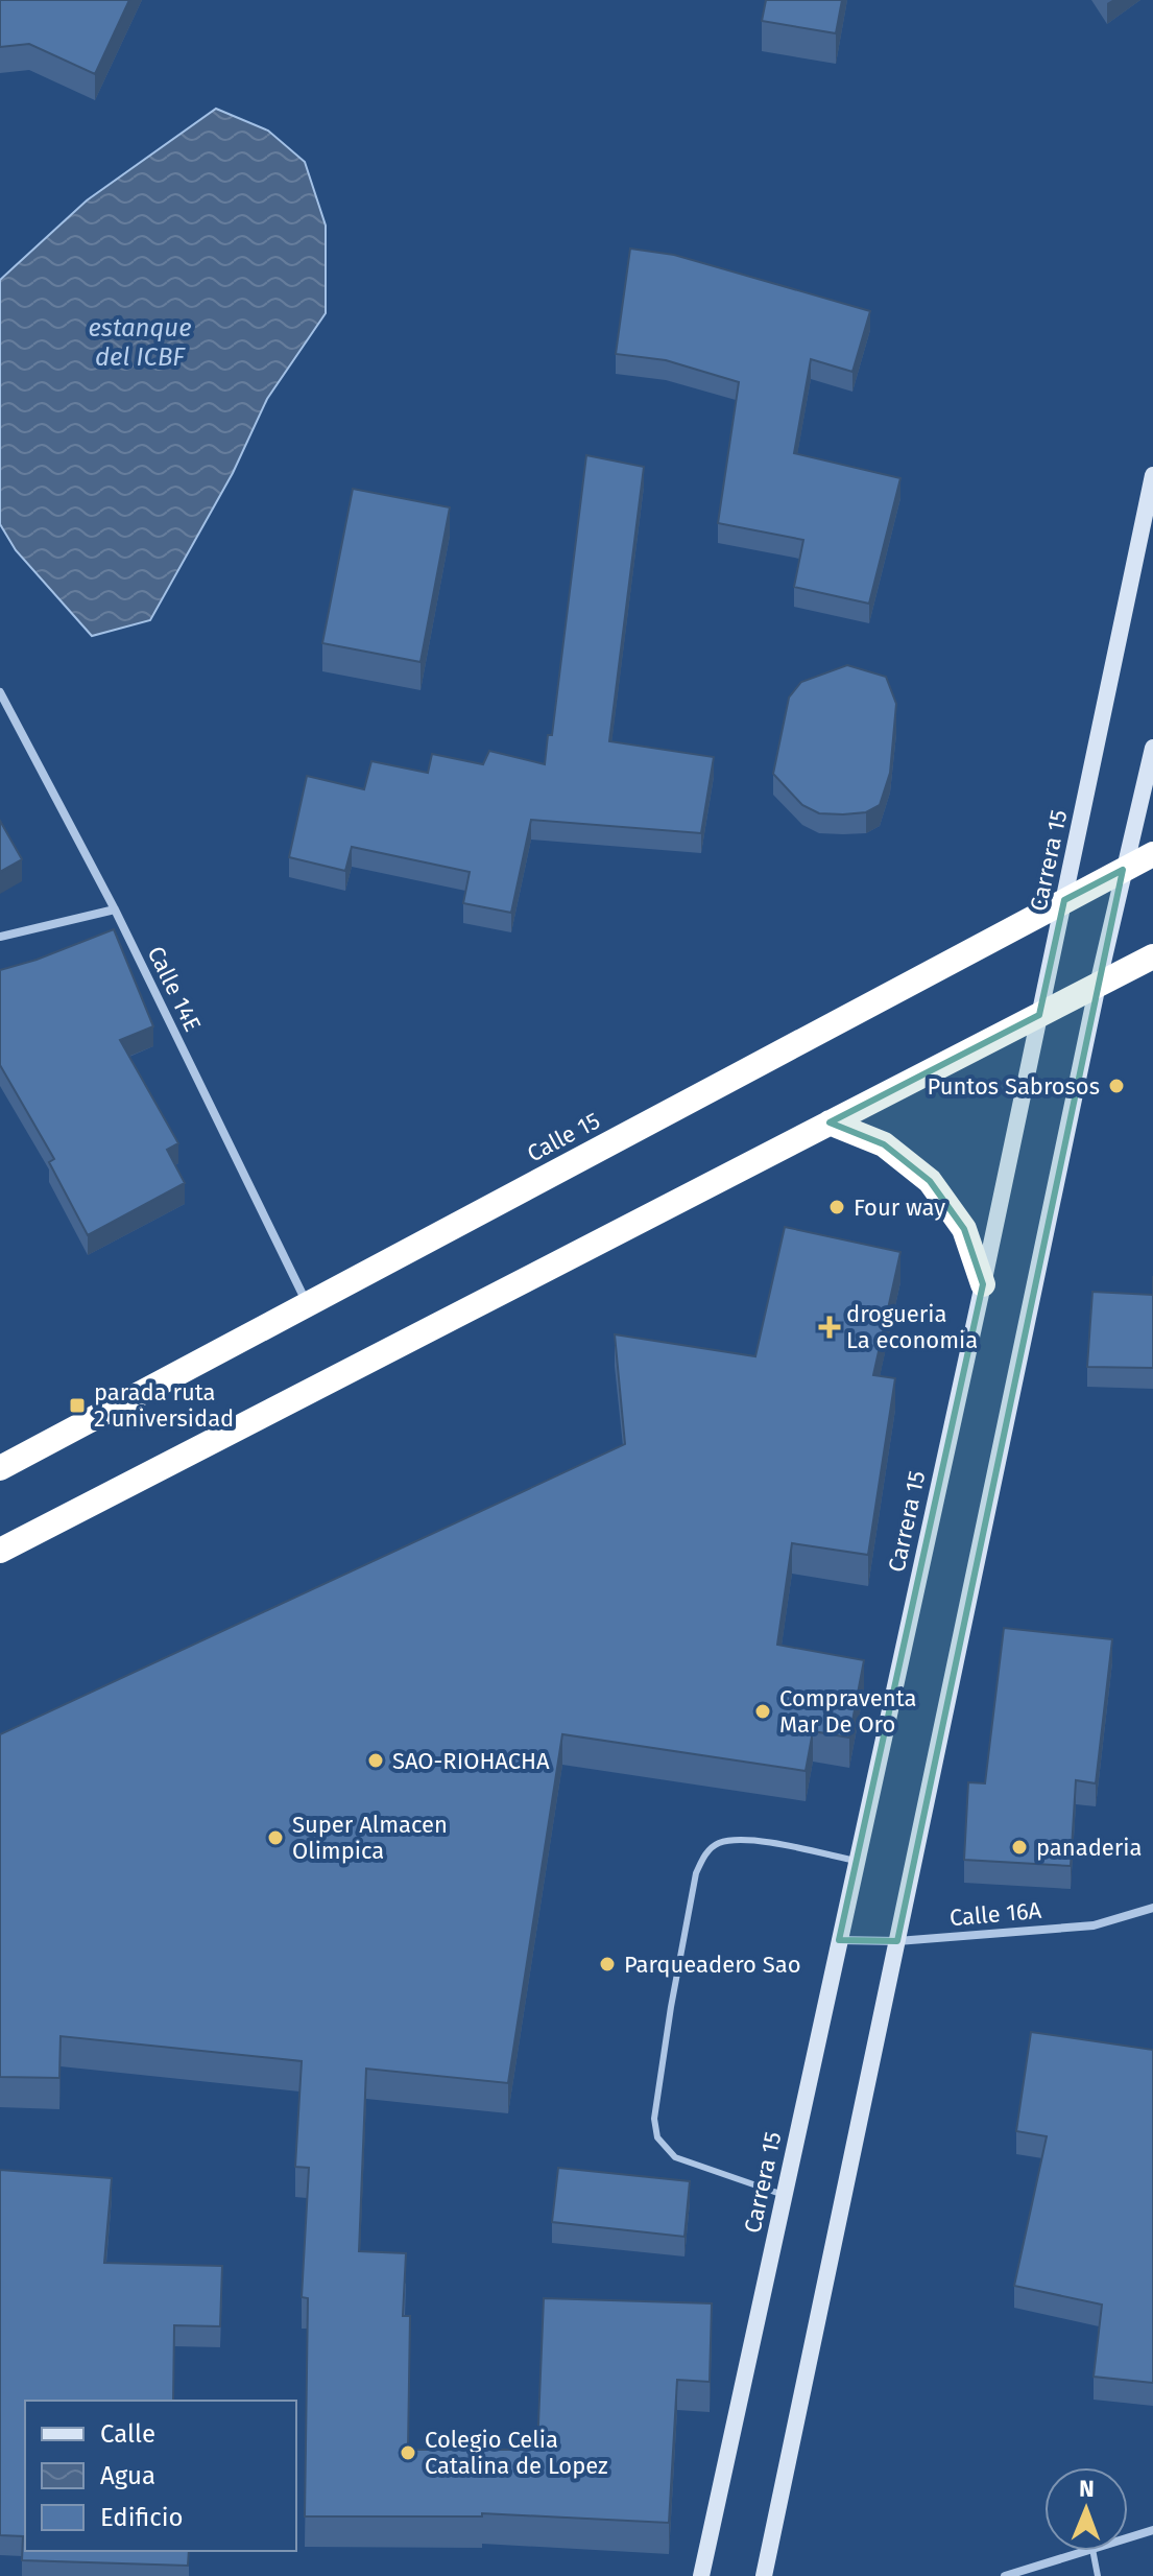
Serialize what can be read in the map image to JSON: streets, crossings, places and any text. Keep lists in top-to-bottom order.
{
  "streets": {
    "highway": ["Calle 15"],
    "main road": ["Carrera 15"],
    "street": ["Calle 14E", "Calle 16A"]
  },
  "crossings": [
    ["Carrera 15", "Calle 15"],
    ["Carrera 15", "Calle 16A"],
    ["Calle 14E", "Calle 15"]
  ],
  "water": ["estanque del ICBF"],
  "places": {
    "other": [
      "Puntos Sabrosos",
      "Four way",
      "Compraventa Mar De Oro",
      "SAO-RIOHACHA",
      "Super Almacen Olimpica",
      "panaderia",
      "Parqueadero Sao",
      "Colegio Celia Catalina de Lopez"
    ],
    "health": ["drogueria La economia"],
    "transit": ["parada ruta 2 universidad"]
  },
  "legend": ["Calle", "Agua", "Edificio"],
  "north": "top"
}
